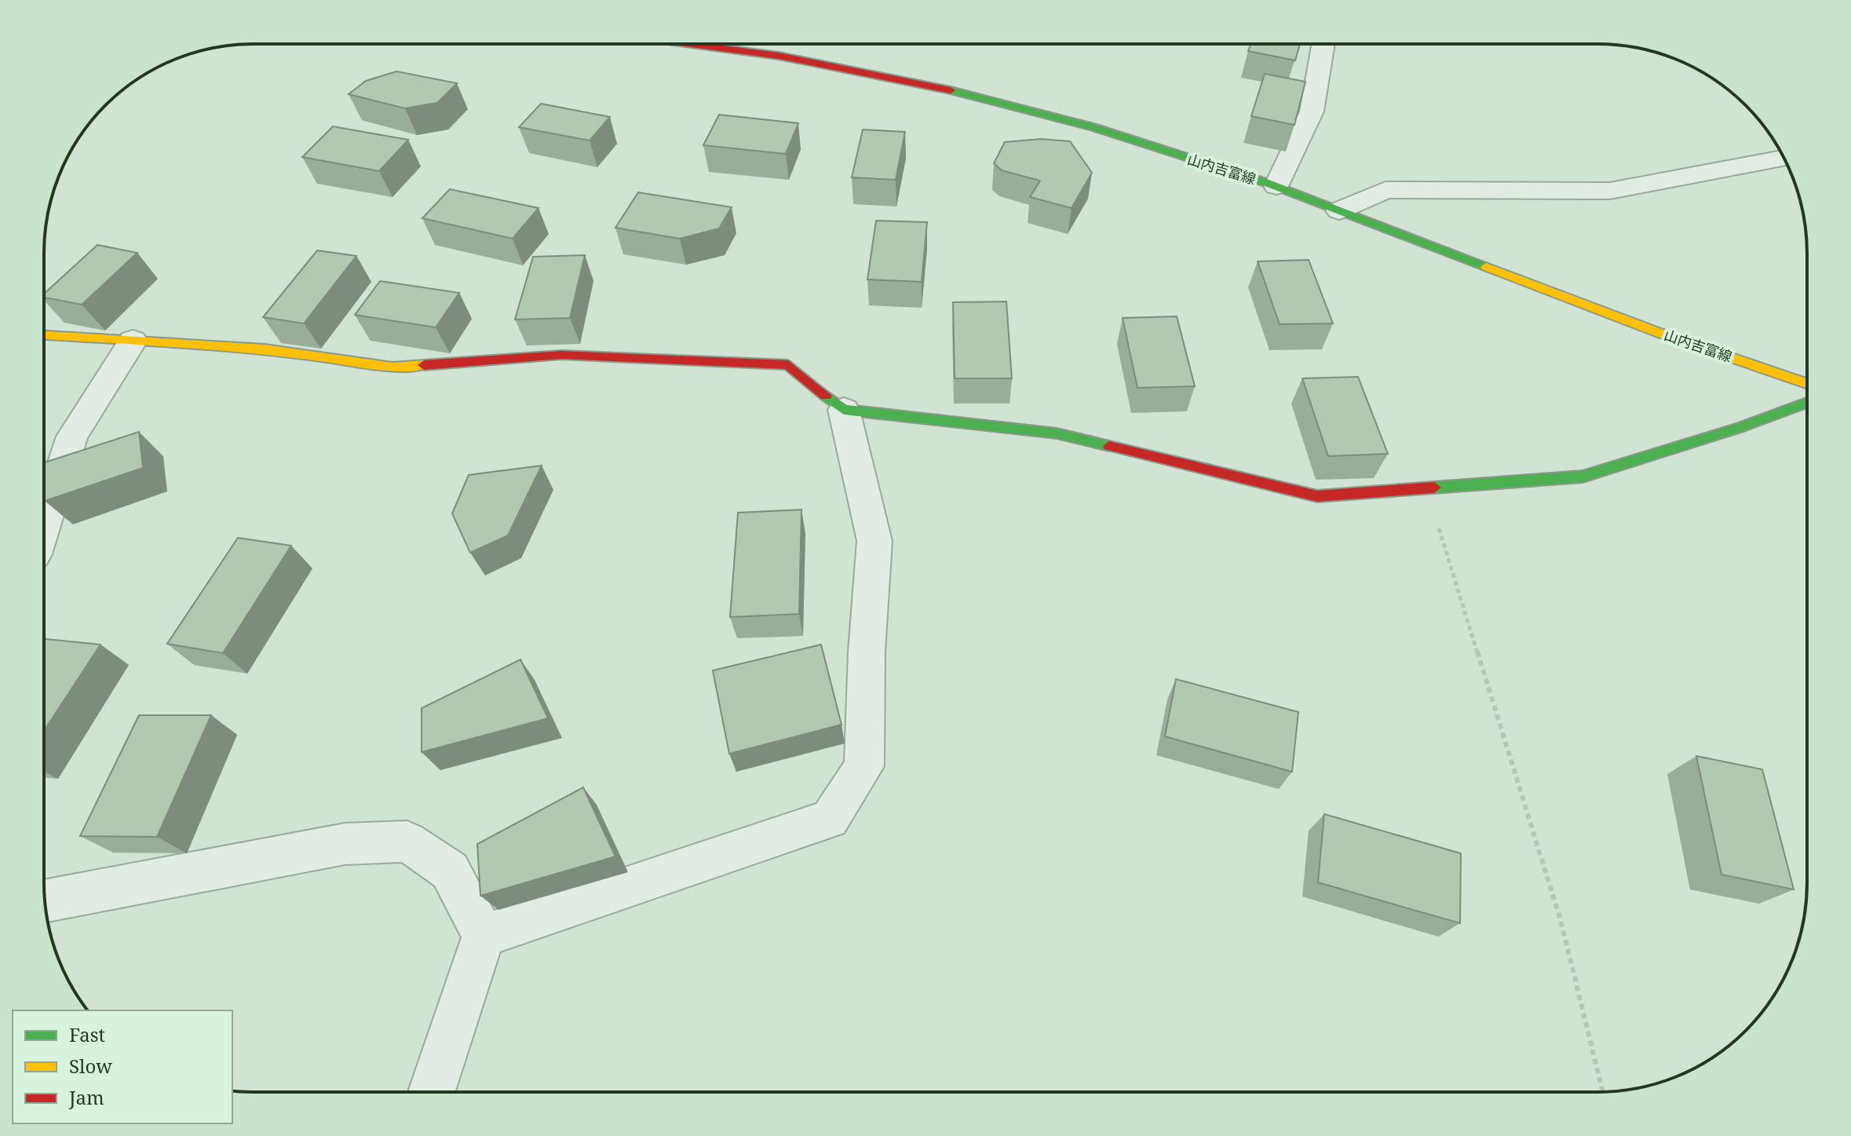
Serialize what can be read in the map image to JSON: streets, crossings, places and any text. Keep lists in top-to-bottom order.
{
  "streets": {
    "street": ["山内吉富線"]
  },
  "legend": ["Fast", "Slow", "Jam"]
}
